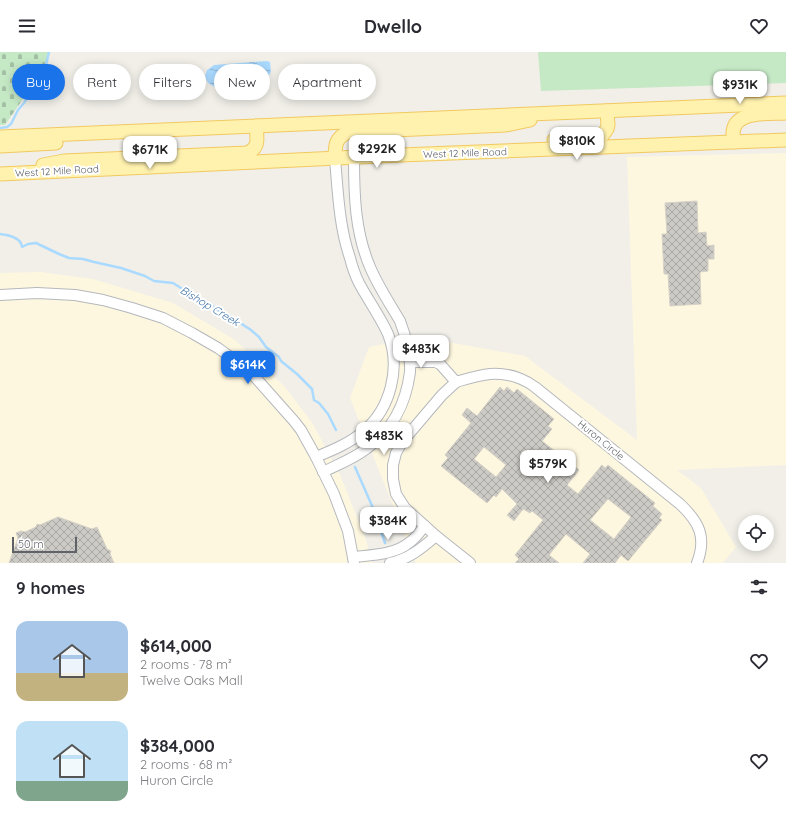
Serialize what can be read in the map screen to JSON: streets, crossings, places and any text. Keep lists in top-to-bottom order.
{
  "streets": {
    "main road": ["West 12 Mile Road"],
    "street": ["Huron Circle"]
  },
  "water": ["Bishop Creek"],
  "scale_bar": "50 m",
  "page": {
    "header": "Dwello",
    "chip": [
      "Buy",
      "Rent",
      "Filters",
      "New",
      "Apartment"
    ],
    "price": [
      "$931K",
      "$810K",
      "$292K",
      "$671K",
      "$483K",
      "$614K",
      "$483K",
      "$579K",
      "$384K"
    ],
    "scale": "50 m",
    "heading": "9 homes",
    "list": [
      {
        "name": "$614,000",
        "note": "2 rooms · 78 m² · Twelve Oaks Mall"
      },
      {
        "name": "$384,000",
        "note": "2 rooms · 68 m² · Huron Circle"
      }
    ]
  }
}
